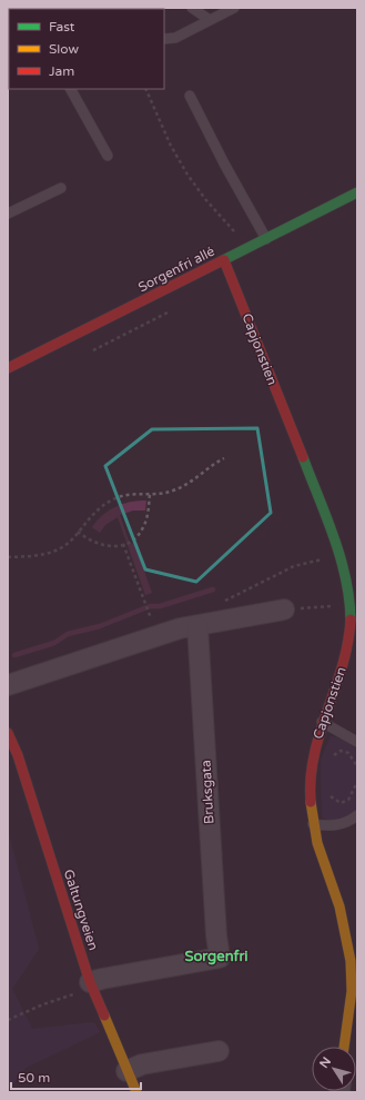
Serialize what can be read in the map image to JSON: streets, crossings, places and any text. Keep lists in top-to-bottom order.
{
  "streets": {
    "street": [
      "Sorgenfri allé",
      "Capjonstien",
      "Bruksgata",
      "Galtungveien"
    ]
  },
  "crossings": [
    ["Sorgenfri allé", "Capjonstien"],
    ["Bruksgata", "Galtungveien"]
  ],
  "districts": ["Sorgenfri"],
  "legend": ["Fast", "Slow", "Jam"],
  "scale_bar": "50 m",
  "north": "top left"
}
